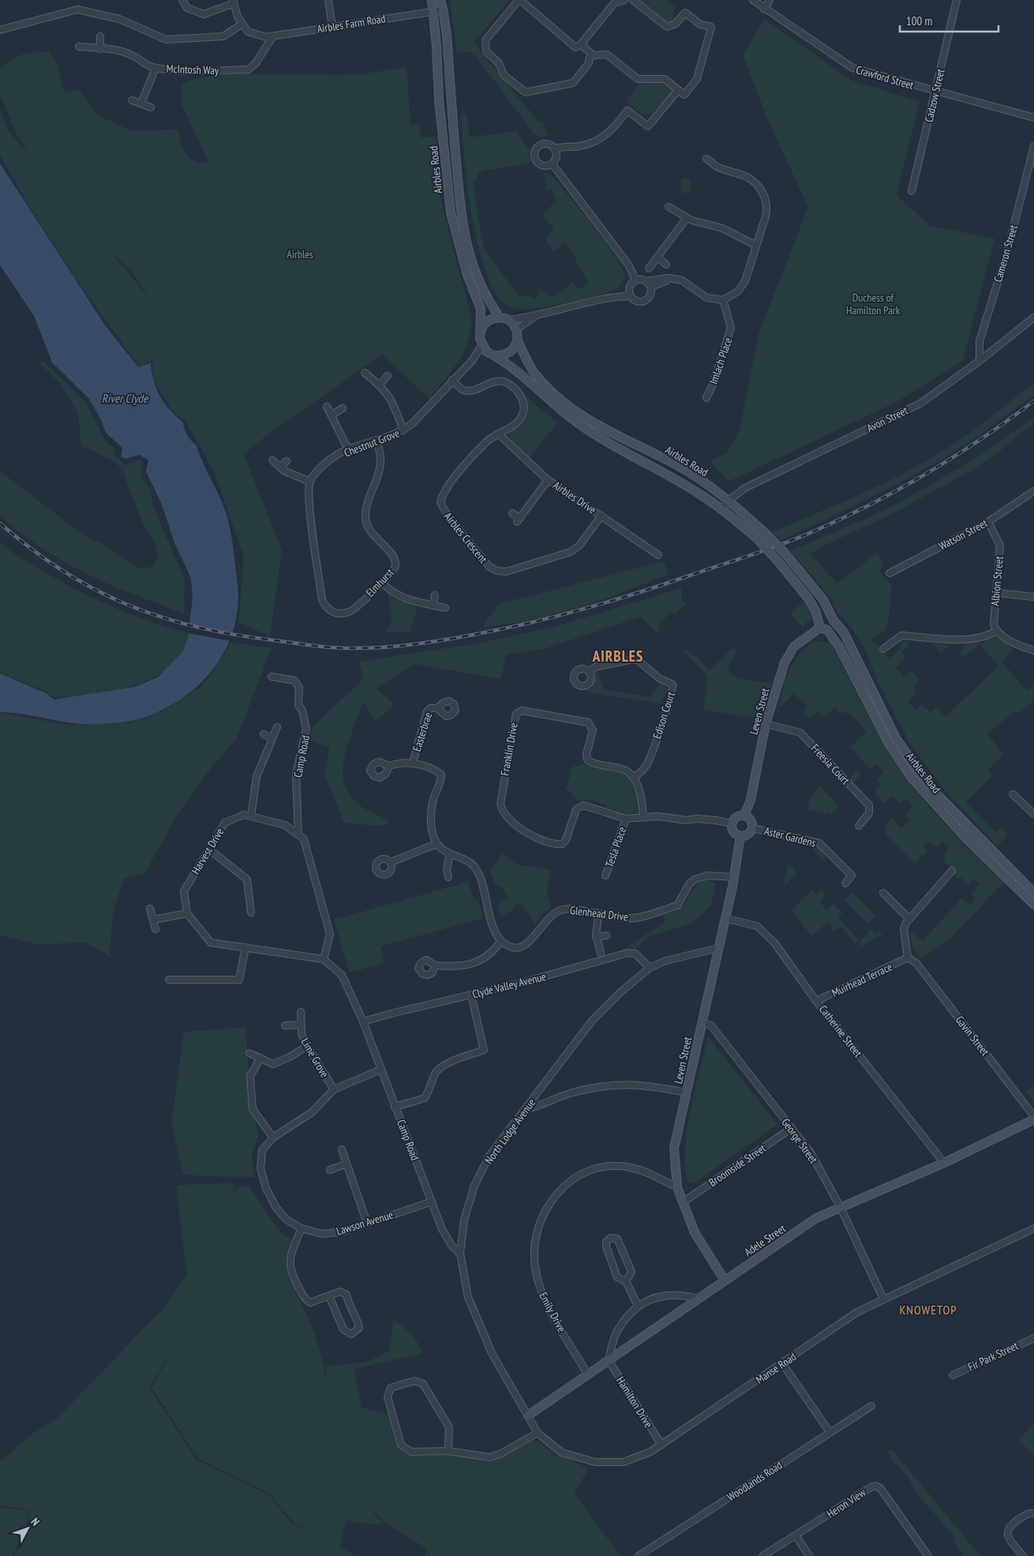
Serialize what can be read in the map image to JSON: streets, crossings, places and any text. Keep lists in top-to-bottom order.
{
  "streets": {
    "main road": ["Airbles Road", "Leven Street", "Adele Street"],
    "street": [
      "Airbles Farm Road",
      "McIntosh Way",
      "Crawford Street",
      "Cadzow Street",
      "Cameron Street",
      "Imlach Place",
      "Avon Street",
      "Chestnut Grove",
      "Airbles Drive",
      "Watson Street",
      "Airbles Crescent",
      "Albion Street",
      "Elmhurst",
      "Edison Court",
      "Easterbrae",
      "Franklin Drive",
      "Camp Road",
      "Freesia Court",
      "Aster Gardens",
      "Tesla Place",
      "Harvest Drive",
      "Glenhead Drive",
      "Muirhead Terrace",
      "Clyde Valley Avenue",
      "Catherine Street",
      "Gavin Street",
      "Lime Grove",
      "North Lodge Avenue",
      "George Street",
      "Broomside Street",
      "Lawson Avenue",
      "Emily Drive",
      "Fir Park Street",
      "Manse Road",
      "Hamilton Drive",
      "Woodlands Road",
      "Heron View"
    ]
  },
  "crossings": [
    ["Airbles Farm Road", "McIntosh Way"],
    ["Airbles Farm Road", "Airbles Road"],
    ["Crawford Street", "Cadzow Street"],
    ["Airbles Road", "Avon Street"],
    ["Airbles Road", "Chestnut Grove"],
    ["Airbles Road", "Leven Street"],
    ["Cameron Street", "Avon Street"],
    ["Chestnut Grove", "Airbles Crescent"],
    ["Chestnut Grove", "Elmhurst"],
    ["Airbles Drive", "Airbles Crescent"],
    ["Watson Street", "Albion Street"],
    ["Leven Street", "Franklin Drive"],
    ["Leven Street", "Freesia Court"],
    ["Leven Street", "Aster Gardens"],
    ["Leven Street", "Glenhead Drive"],
    ["Leven Street", "Catherine Street"],
    ["Leven Street", "North Lodge Avenue"],
    ["Leven Street", "George Street"],
    ["Leven Street", "Broomside Street"],
    ["Leven Street", "Adele Street"],
    ["Leven Street", "Emily Drive"],
    ["Edison Court", "Franklin Drive"],
    ["Franklin Drive", "Aster Gardens"],
    ["Franklin Drive", "Tesla Place"],
    ["Camp Road", "Harvest Drive"],
    ["Camp Road", "Clyde Valley Avenue"],
    ["Camp Road", "North Lodge Avenue"],
    ["Camp Road", "Lawson Avenue"],
    ["Muirhead Terrace", "Catherine Street"],
    ["Muirhead Terrace", "Gavin Street"],
    ["Clyde Valley Avenue", "North Lodge Avenue"],
    ["Catherine Street", "Adele Street"],
    ["North Lodge Avenue", "Adele Street"],
    ["North Lodge Avenue", "Manse Road"],
    ["George Street", "Broomside Street"],
    ["George Street", "Adele Street"],
    ["George Street", "Manse Road"],
    ["Adele Street", "Emily Drive"],
    ["Adele Street", "Manse Road"],
    ["Adele Street", "Hamilton Drive"],
    ["Manse Road", "Hamilton Drive"]
  ],
  "districts": ["AIRBLES", "KNOWETOP"],
  "water": ["River Clyde"],
  "parks": ["Airbles", "Duchess of Hamilton Park"],
  "scale_bar": "100 m",
  "north": "top right"
}
